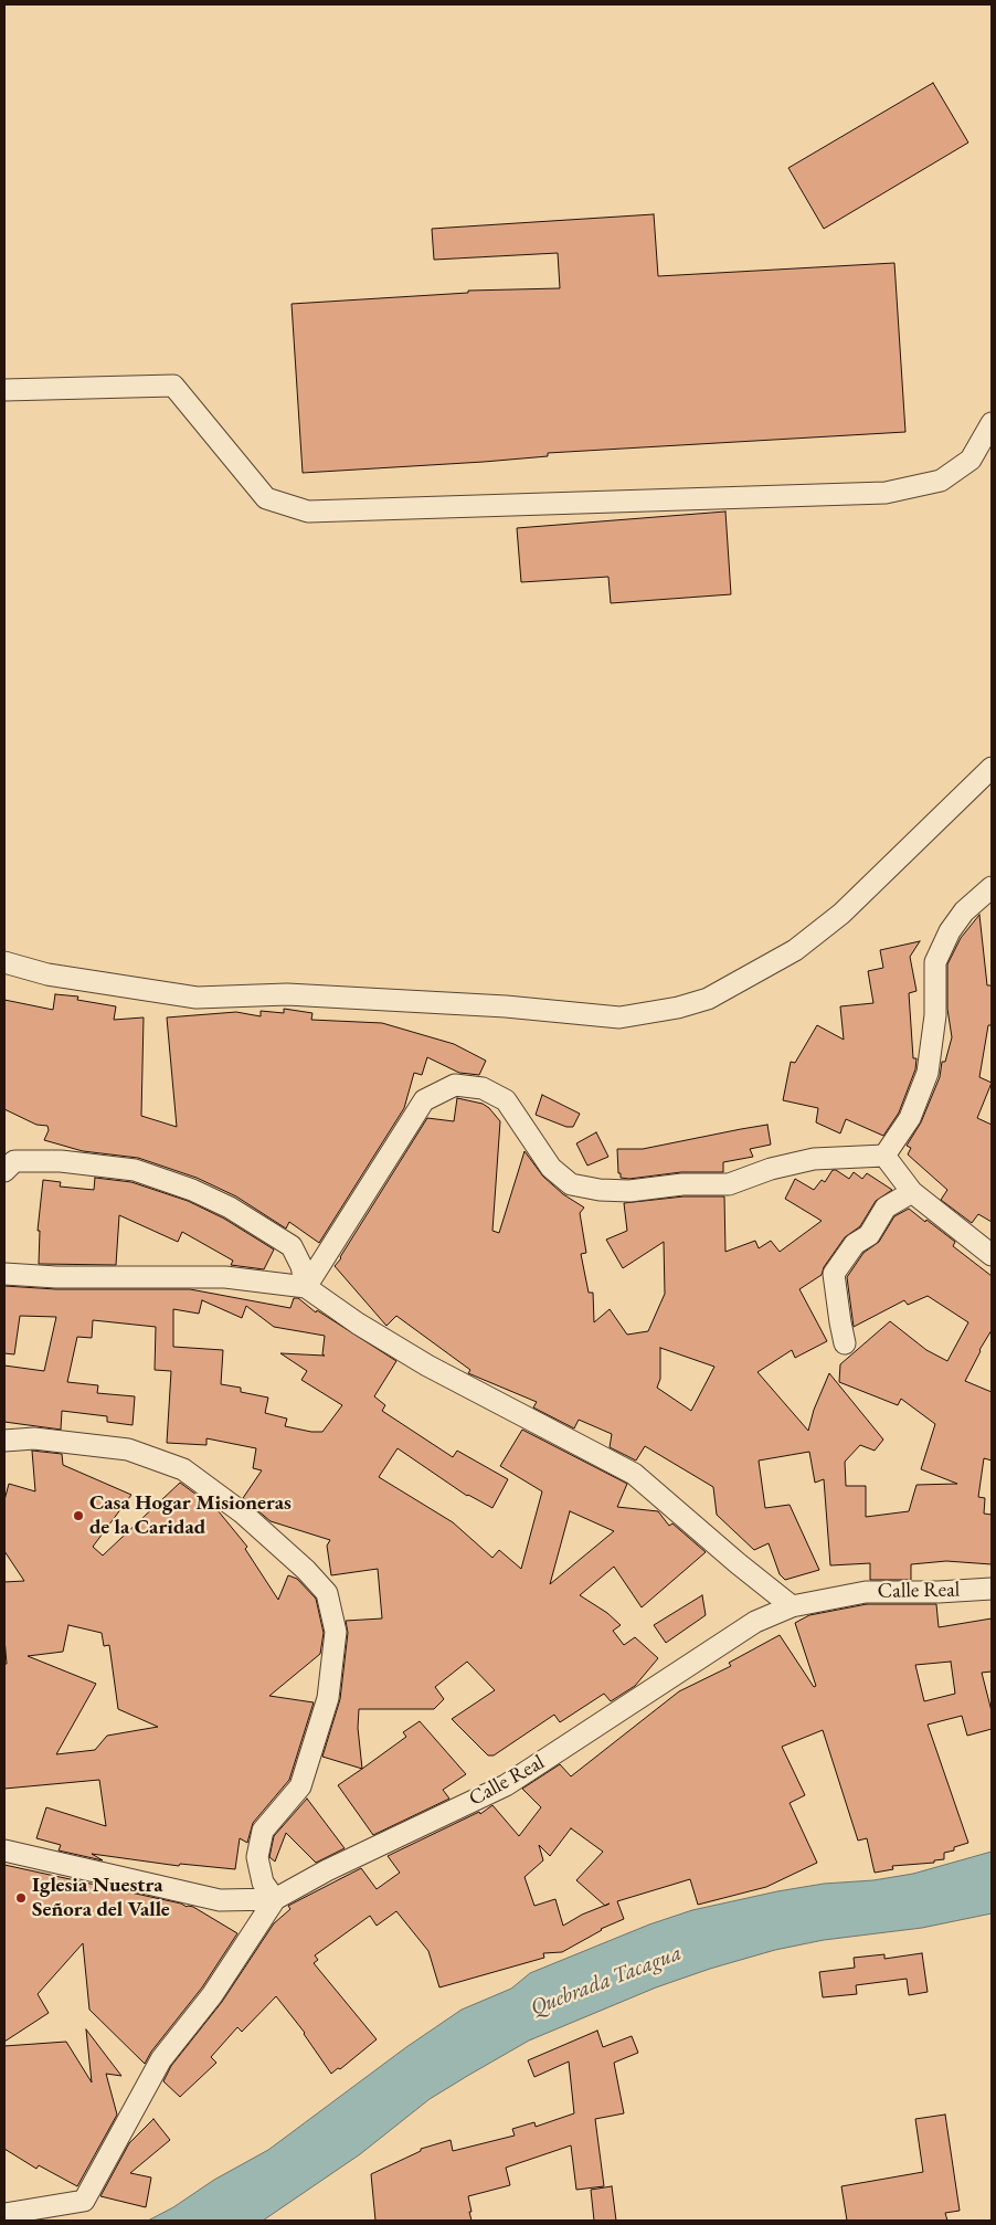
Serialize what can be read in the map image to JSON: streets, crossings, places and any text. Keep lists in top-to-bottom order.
{
  "streets": {
    "street": ["Calle Real"]
  },
  "water": ["Quebrada Tacagua"],
  "places": ["Casa Hogar Misioneras de la Caridad", "Iglesia Nuestra Señora del Valle"]
}
